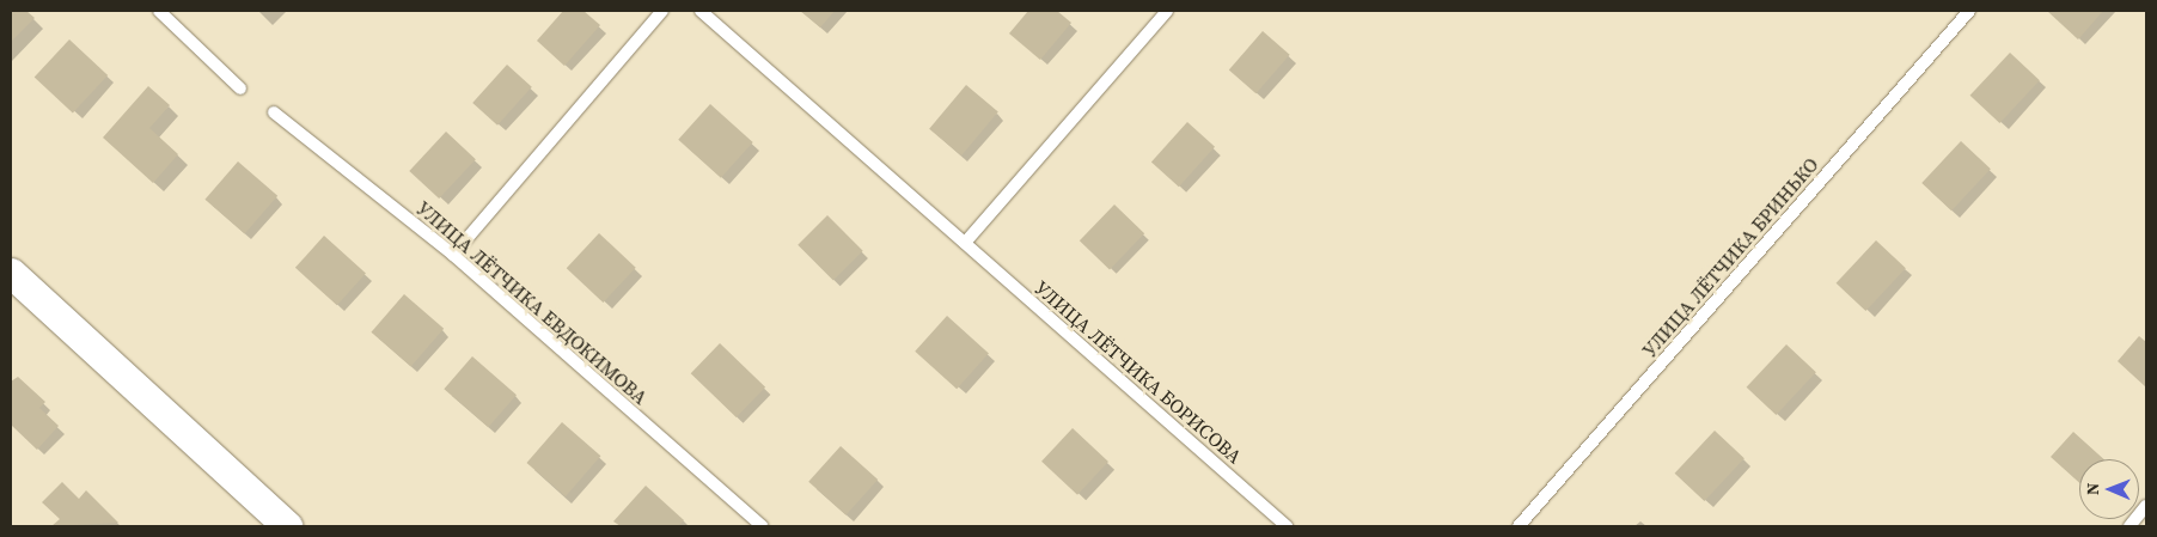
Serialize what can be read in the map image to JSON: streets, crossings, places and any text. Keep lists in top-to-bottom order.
{
  "streets": {
    "lane": ["УЛИЦА ЛЁТЧИКА БРИНЬКО", "УЛИЦА ЛЁТЧИКА ЕВДОКИМОВА", "УЛИЦА ЛЁТЧИКА БОРИСОВА"]
  },
  "north": "left"
}
